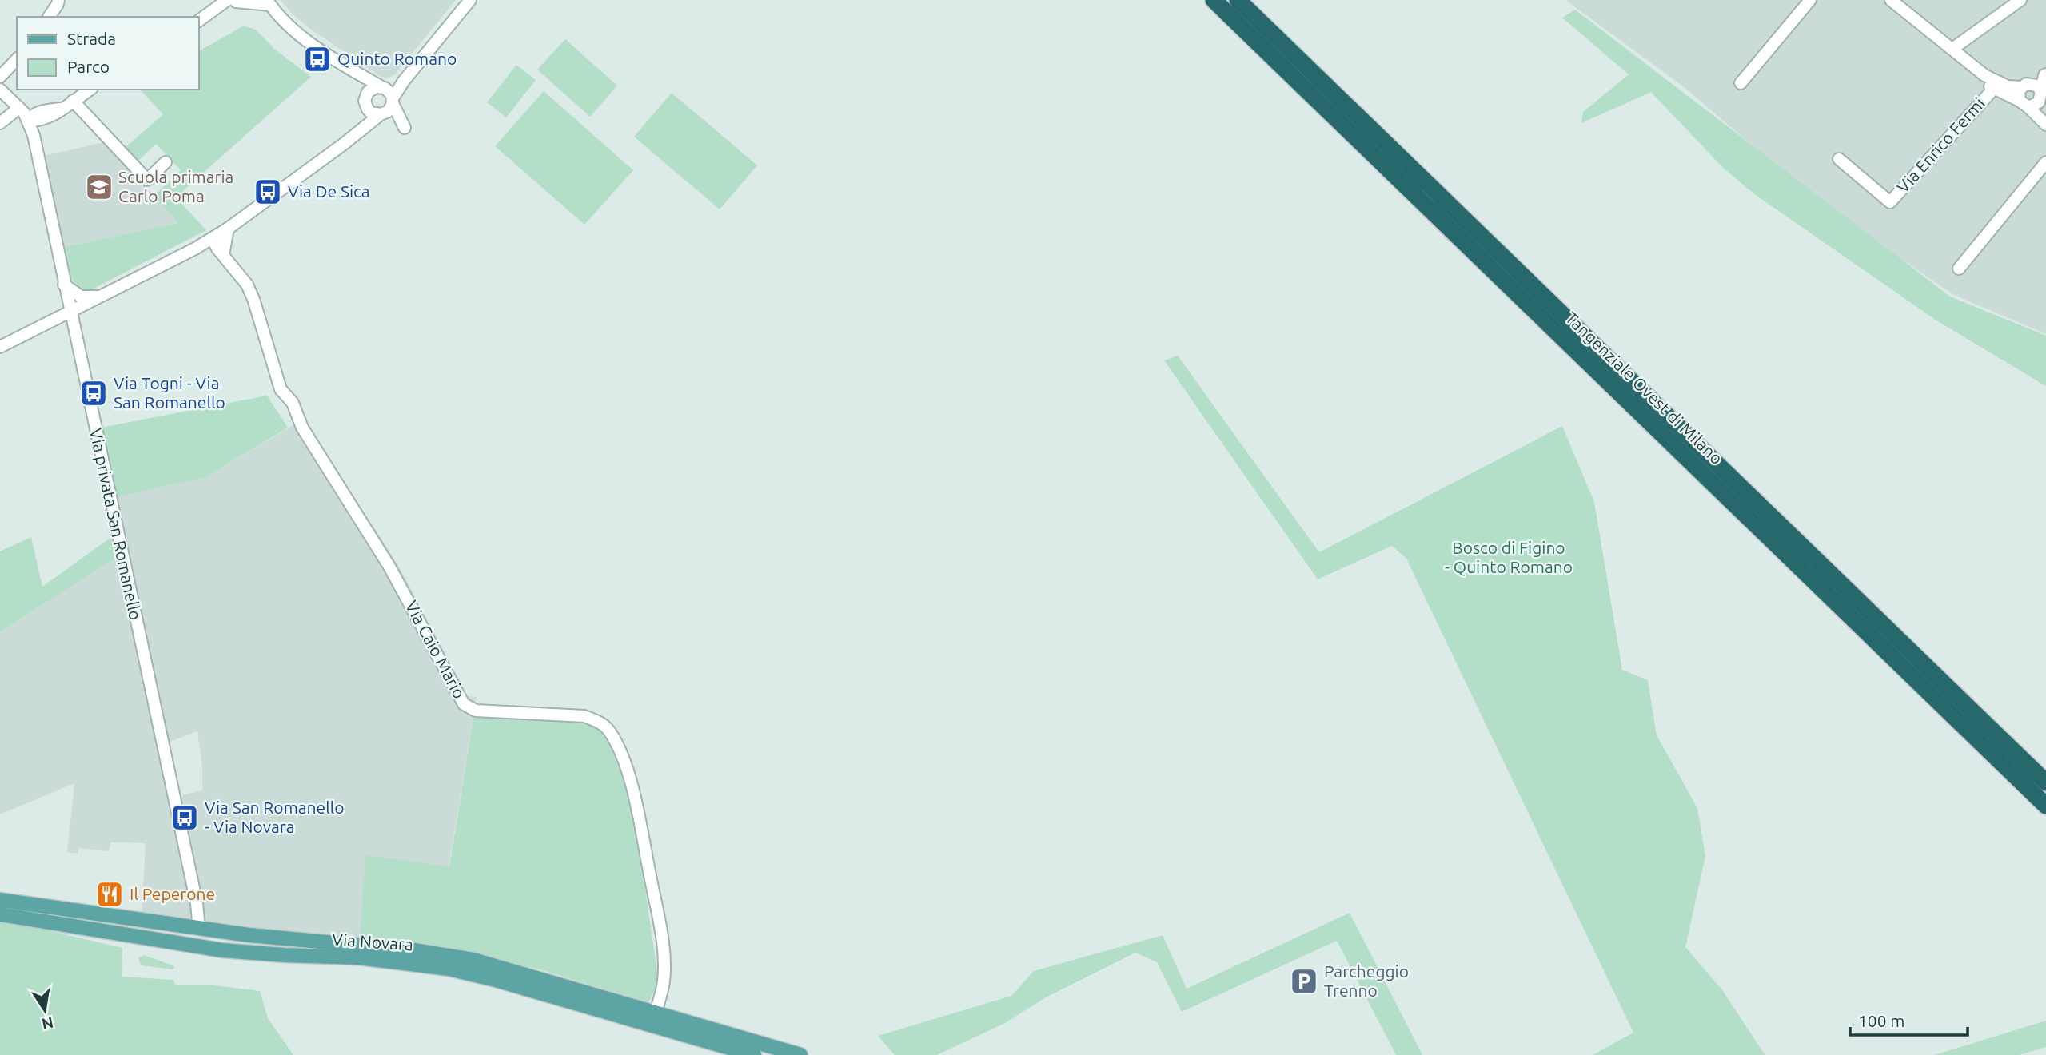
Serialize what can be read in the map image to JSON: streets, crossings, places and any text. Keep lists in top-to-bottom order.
{
  "streets": {
    "highway": ["Tangenziale Ovest di Milano"],
    "main road": ["Via Novara"],
    "street": ["Via Enrico Fermi", "Via privata San Romanello", "Via Caio Mario"]
  },
  "crossings": [
    ["Via privata San Romanello", "Via Novara"],
    ["Via Caio Mario", "Via Novara"]
  ],
  "parks": ["Bosco di Figino - Quinto Romano"],
  "places": {
    "bus stop": [
      "Quinto Romano",
      "Via De Sica",
      "Via Togni - Via San Romanello",
      "Via San Romanello - Via Novara"
    ],
    "school or university": ["Scuola primaria Carlo Poma"],
    "restaurant": ["Il Peperone"],
    "parking": ["Parcheggio Trenno"]
  },
  "legend": ["Strada", "Parco"],
  "scale_bar": "100 m",
  "north": "bottom"
}
